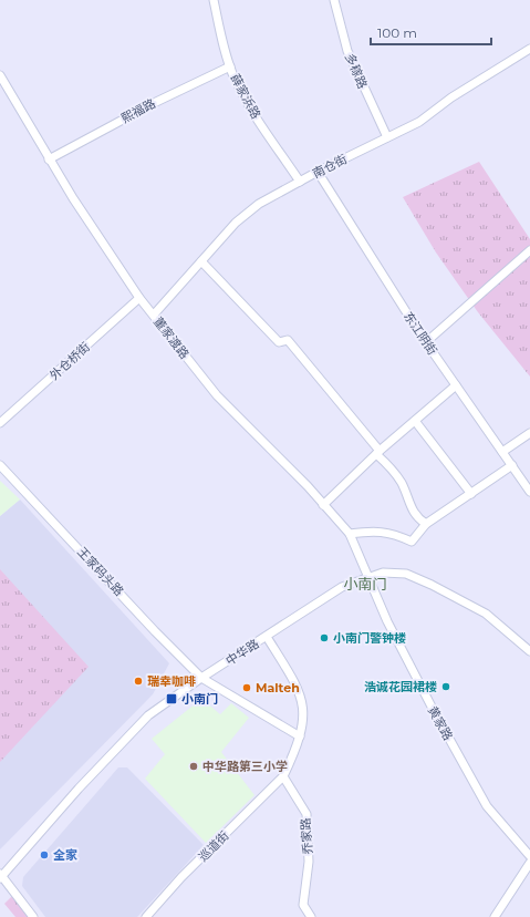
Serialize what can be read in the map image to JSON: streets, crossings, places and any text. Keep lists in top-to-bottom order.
{
  "streets": {
    "street": [
      "多稼路",
      "薛家浜路",
      "熙福路",
      "南仓街",
      "东江阴街",
      "董家渡路",
      "外仓桥街",
      "王家码头路",
      "中华路",
      "黄家路",
      "乔家路",
      "巡道街"
    ]
  },
  "crossings": [
    ["多稼路", "南仓街"],
    ["薛家浜路", "熙福路"],
    ["薛家浜路", "南仓街"],
    ["熙福路", "董家渡路"],
    ["南仓街", "东江阴街"],
    ["南仓街", "董家渡路"],
    ["董家渡路", "外仓桥街"],
    ["董家渡路", "中华路"],
    ["董家渡路", "黄家路"],
    ["王家码头路", "中华路"],
    ["中华路", "黄家路"],
    ["乔家路", "巡道街"]
  ],
  "districts": ["小南门"],
  "places": {
    "other": [
      "小南门警钟楼",
      "瑞幸咖啡",
      "浩诚花园裙楼",
      "Malteh",
      "中华路第三小学",
      "全家"
    ],
    "transit": ["小南门"]
  },
  "scale_bar": "100 m"
}
